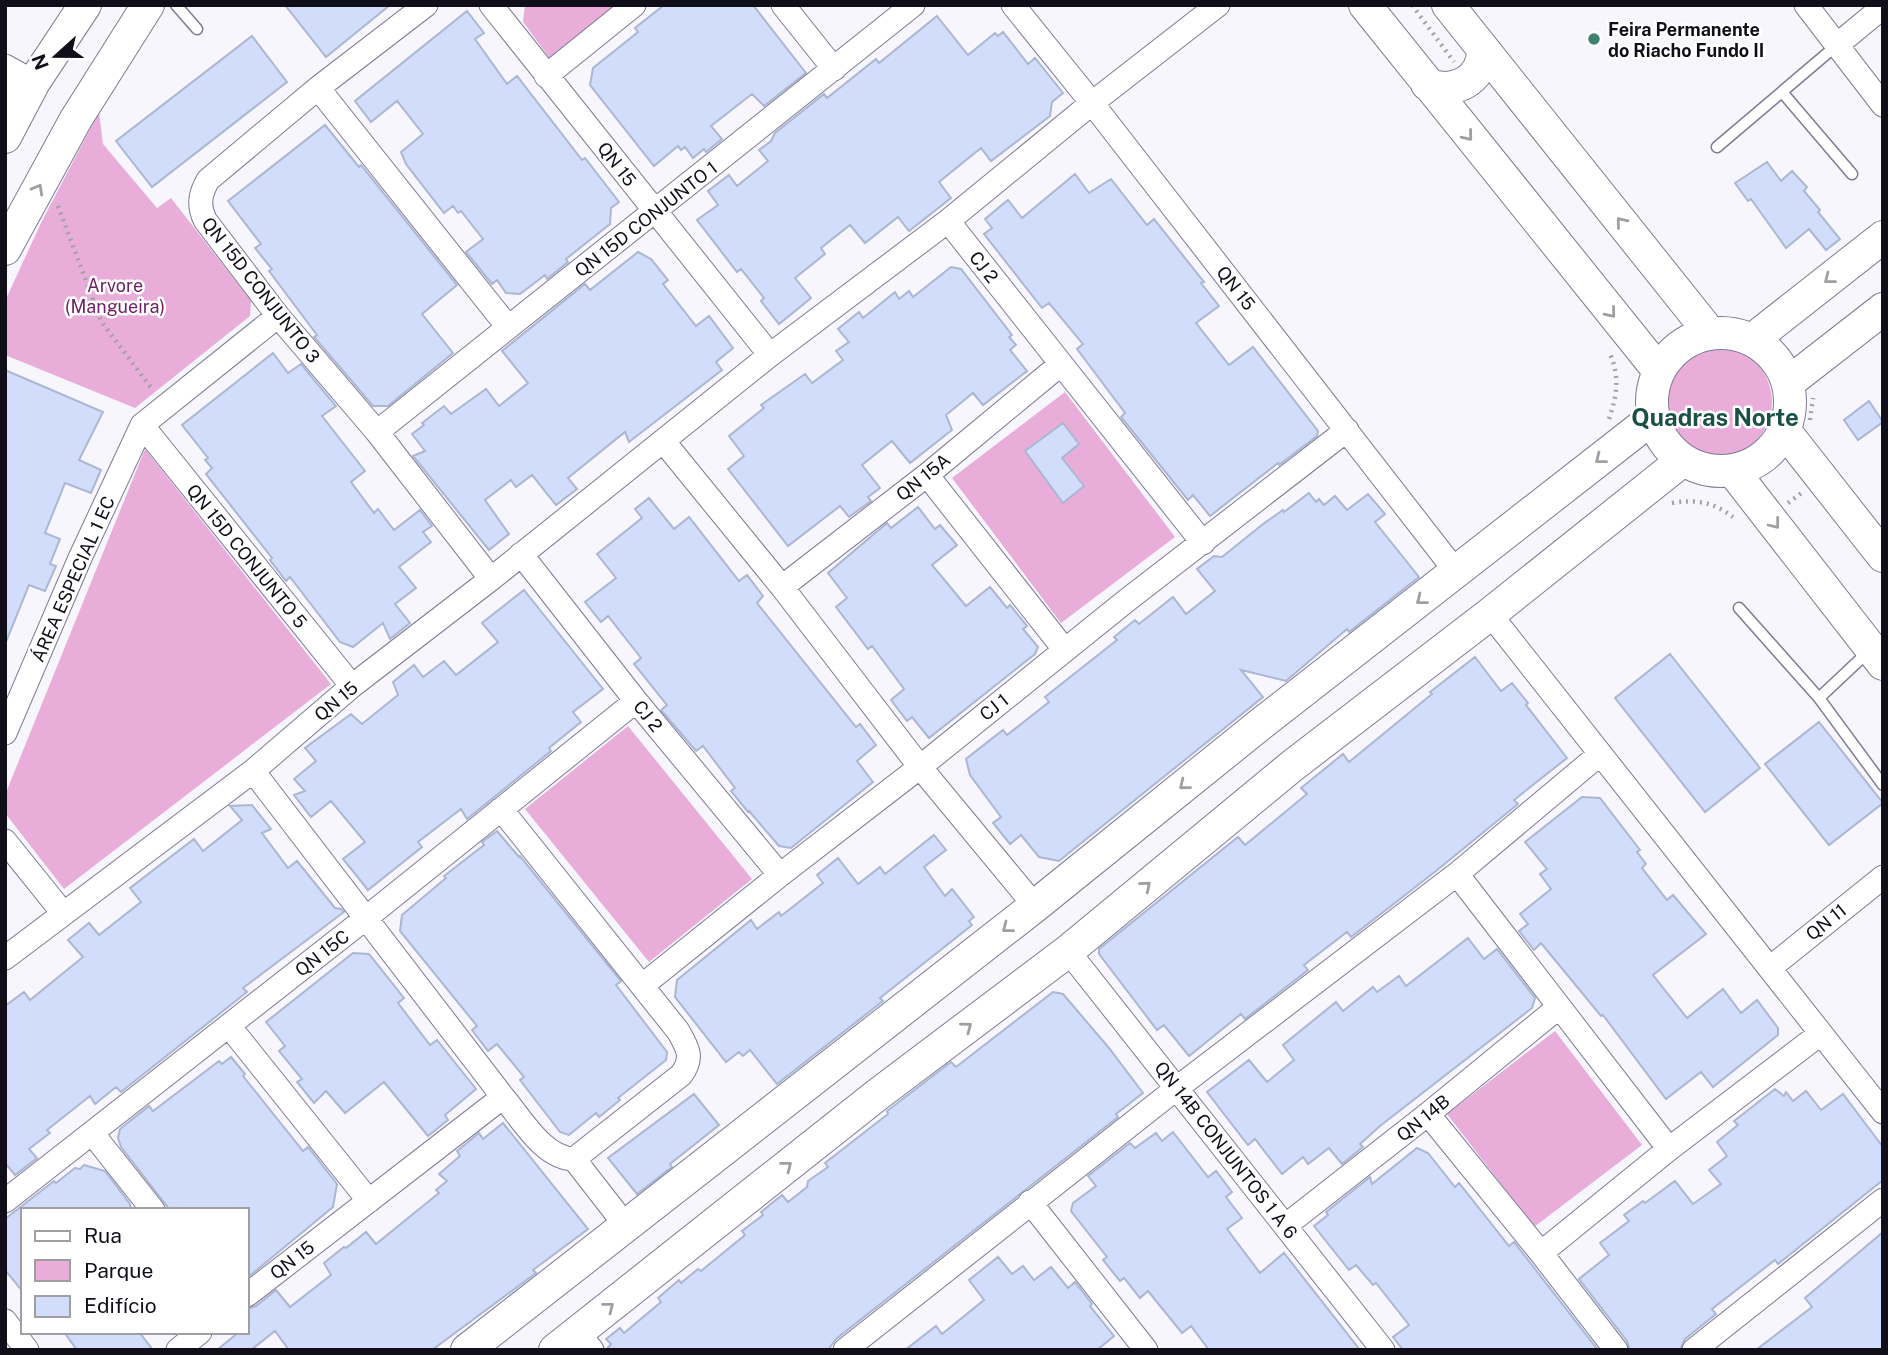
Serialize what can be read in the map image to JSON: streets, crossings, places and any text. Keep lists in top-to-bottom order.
{
  "streets": {
    "street": [
      "QN 15",
      "QN 15D CONJUNTO 1",
      "CJ 2",
      "QN 15D CONJUNTO 3",
      "QN 15A",
      "QN 15D CONJUNTO 5",
      "ÁREA ESPECIAL 1 EC",
      "CJ 1",
      "QN 11",
      "QN 15C",
      "QN 14B",
      "QN 14B CONJUNTOS 1 A 6"
    ]
  },
  "crossings": [
    ["QN 15", "QN 15D CONJUNTO 1"],
    ["QN 15", "CJ 2"],
    ["QN 15", "QN 15D CONJUNTO 3"],
    ["QN 15", "QN 15D CONJUNTO 5"],
    ["QN 15", "CJ 1"],
    ["QN 15D CONJUNTO 1", "QN 15D CONJUNTO 3"],
    ["CJ 2", "QN 15A"],
    ["CJ 2", "CJ 1"],
    ["CJ 2", "QN 15C"],
    ["QN 15D CONJUNTO 5", "ÁREA ESPECIAL 1 EC"],
    ["QN 14B", "QN 14B CONJUNTOS 1 A 6"]
  ],
  "districts": ["Quadras Norte"],
  "parks": ["Arvore (Mangueira)"],
  "places": ["Feira Permanente do Riacho Fundo II"],
  "legend": ["Rua", "Parque", "Edifício"],
  "north": "left"
}
